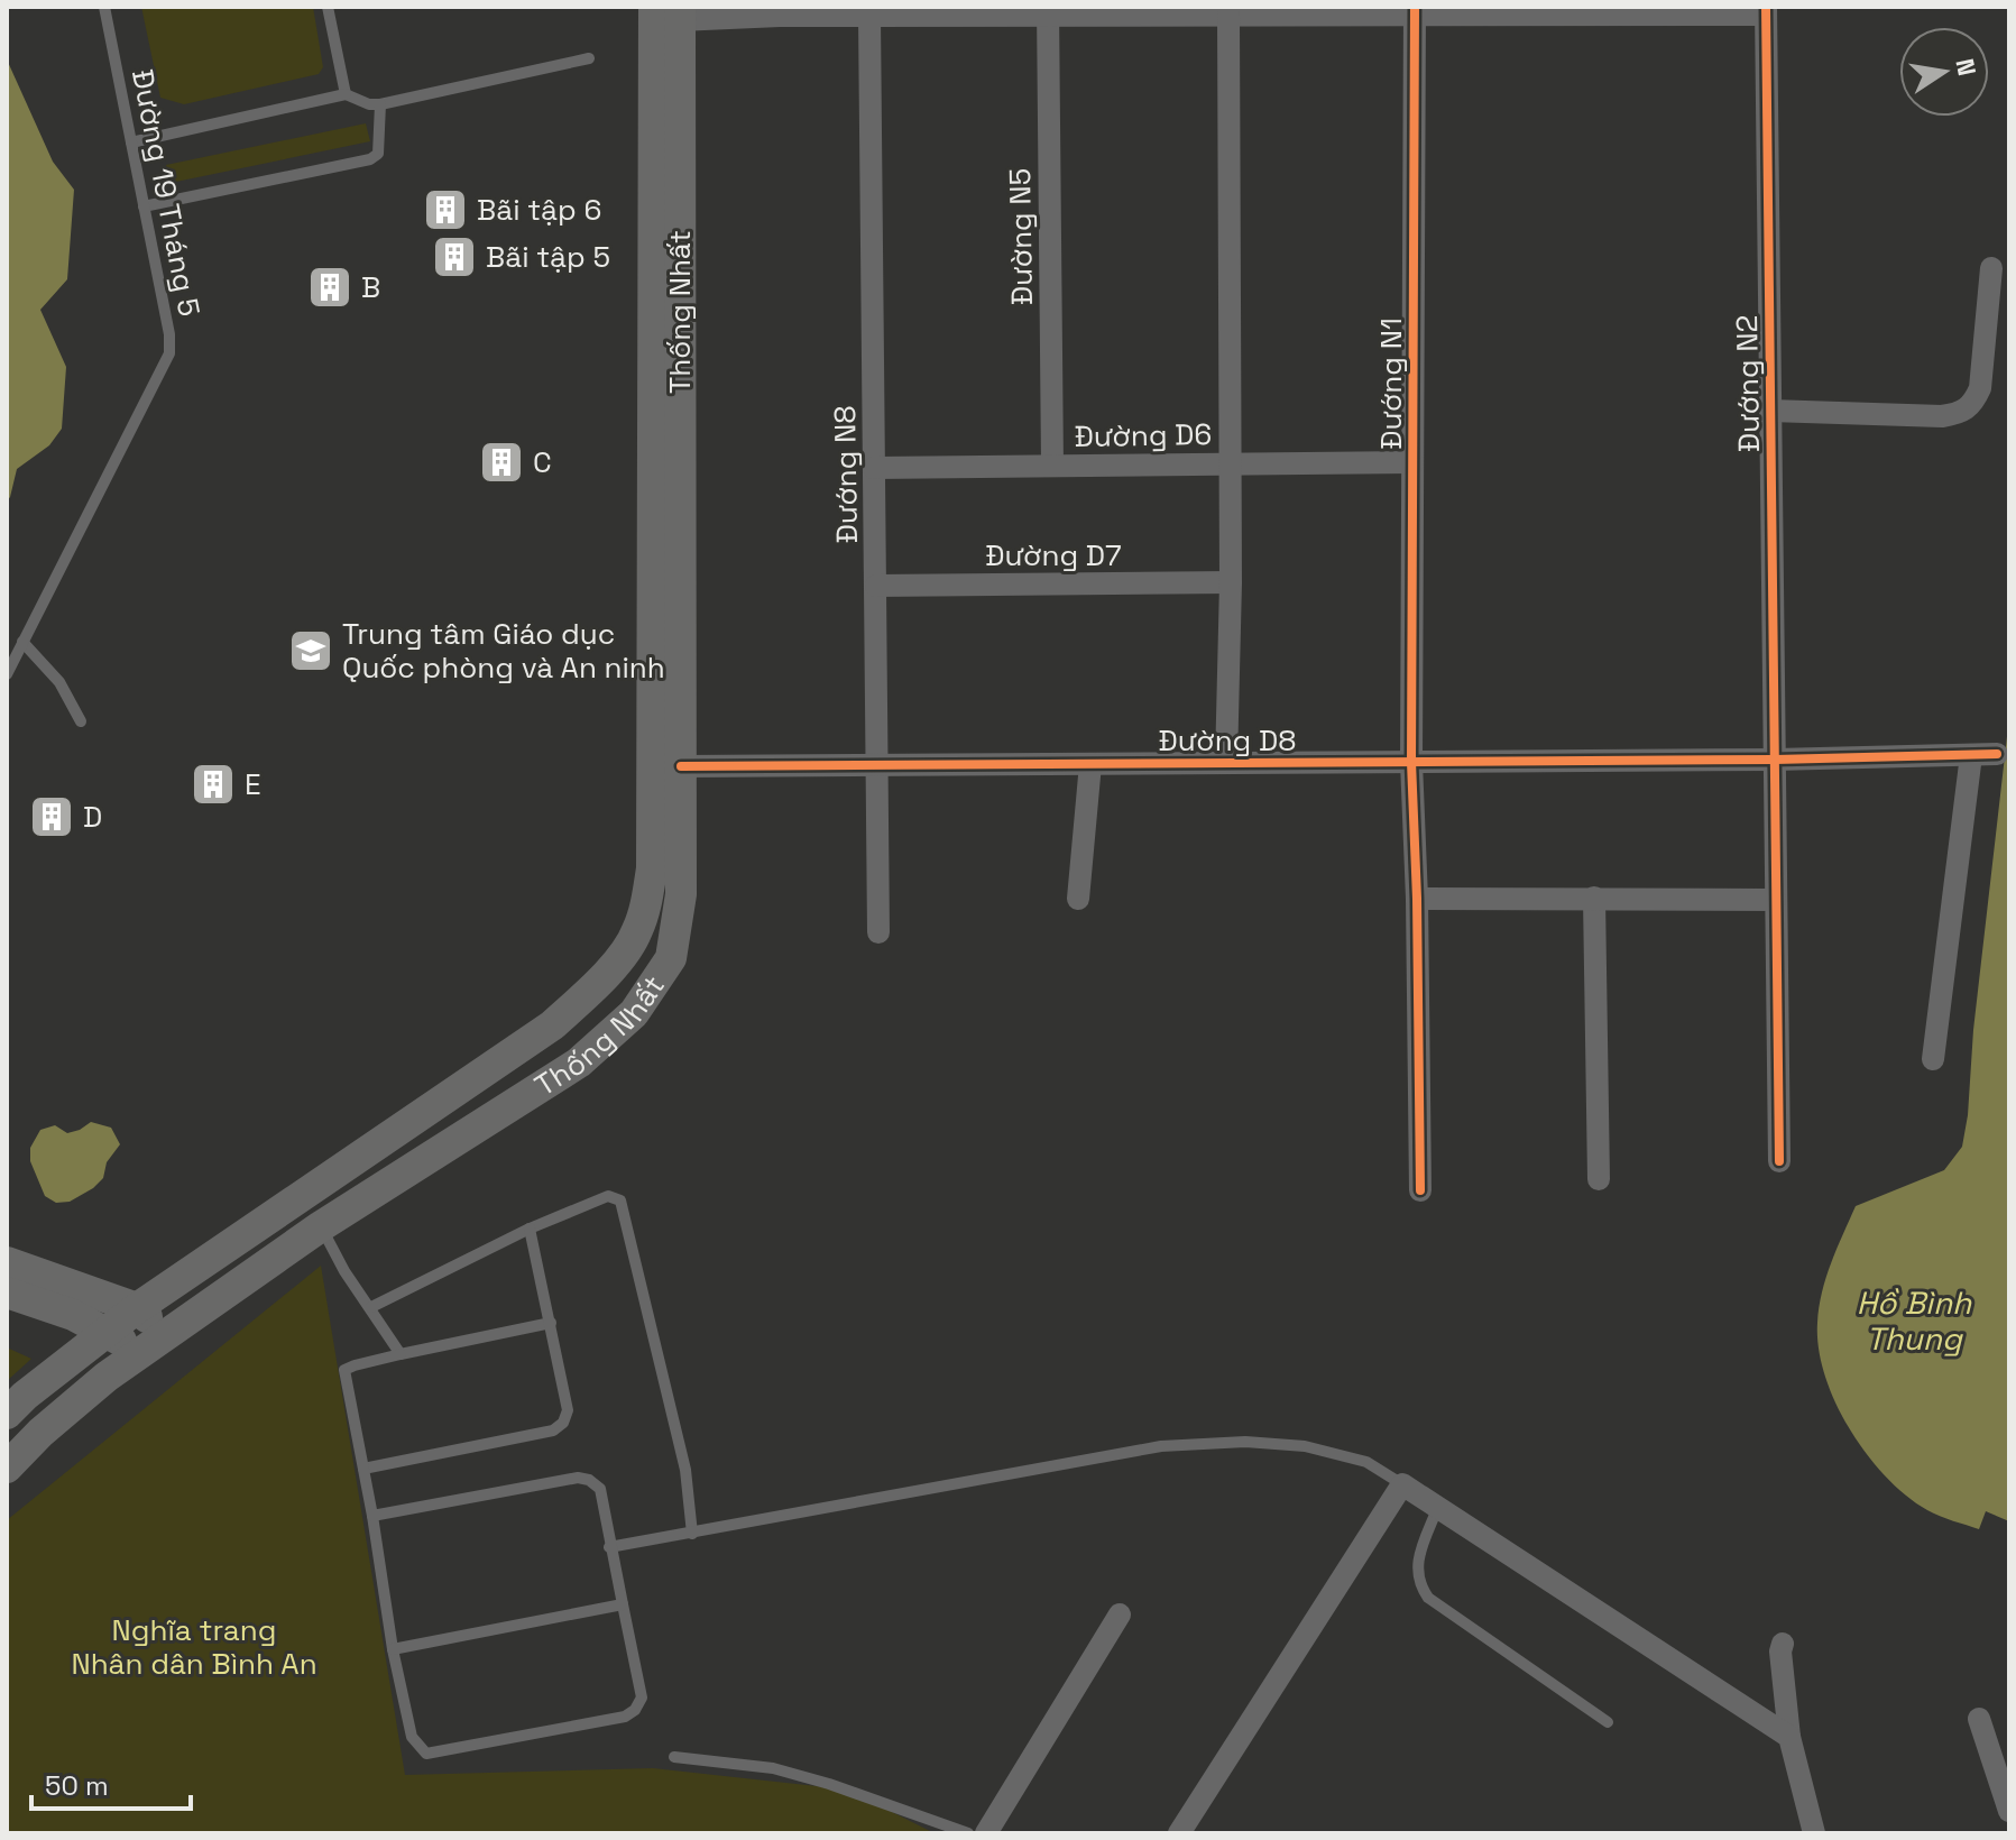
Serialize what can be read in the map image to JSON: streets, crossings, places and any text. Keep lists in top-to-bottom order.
{
  "streets": {
    "main road": ["Thống Nhất"],
    "street": [
      "Đường N5",
      "Đướng N1",
      "Đướng N2",
      "Đường D6",
      "Đướng N8",
      "Đường D7",
      "Đường D8"
    ],
    "lane": ["Đường 19 Tháng 5"]
  },
  "crossings": [
    ["Đường N5", "Đường D6"],
    ["Thống Nhất", "Đường D8"],
    ["Đướng N1", "Đường D6"],
    ["Đướng N1", "Đường D8"],
    ["Đướng N2", "Đường D8"],
    ["Đường D6", "Đướng N8"],
    ["Đướng N8", "Đường D7"],
    ["Đướng N8", "Đường D8"]
  ],
  "water": ["Hồ Bình Thung"],
  "parks": ["Nghĩa trang Nhân dân Bình An"],
  "places": {
    "building": [
      "Bãi tập 6",
      "Bãi tập 5",
      "B",
      "C",
      "E",
      "D"
    ],
    "school or university": ["Trung tâm Giáo dục Quốc phòng và An ninh"]
  },
  "scale_bar": "50 m",
  "north": "right"
}
